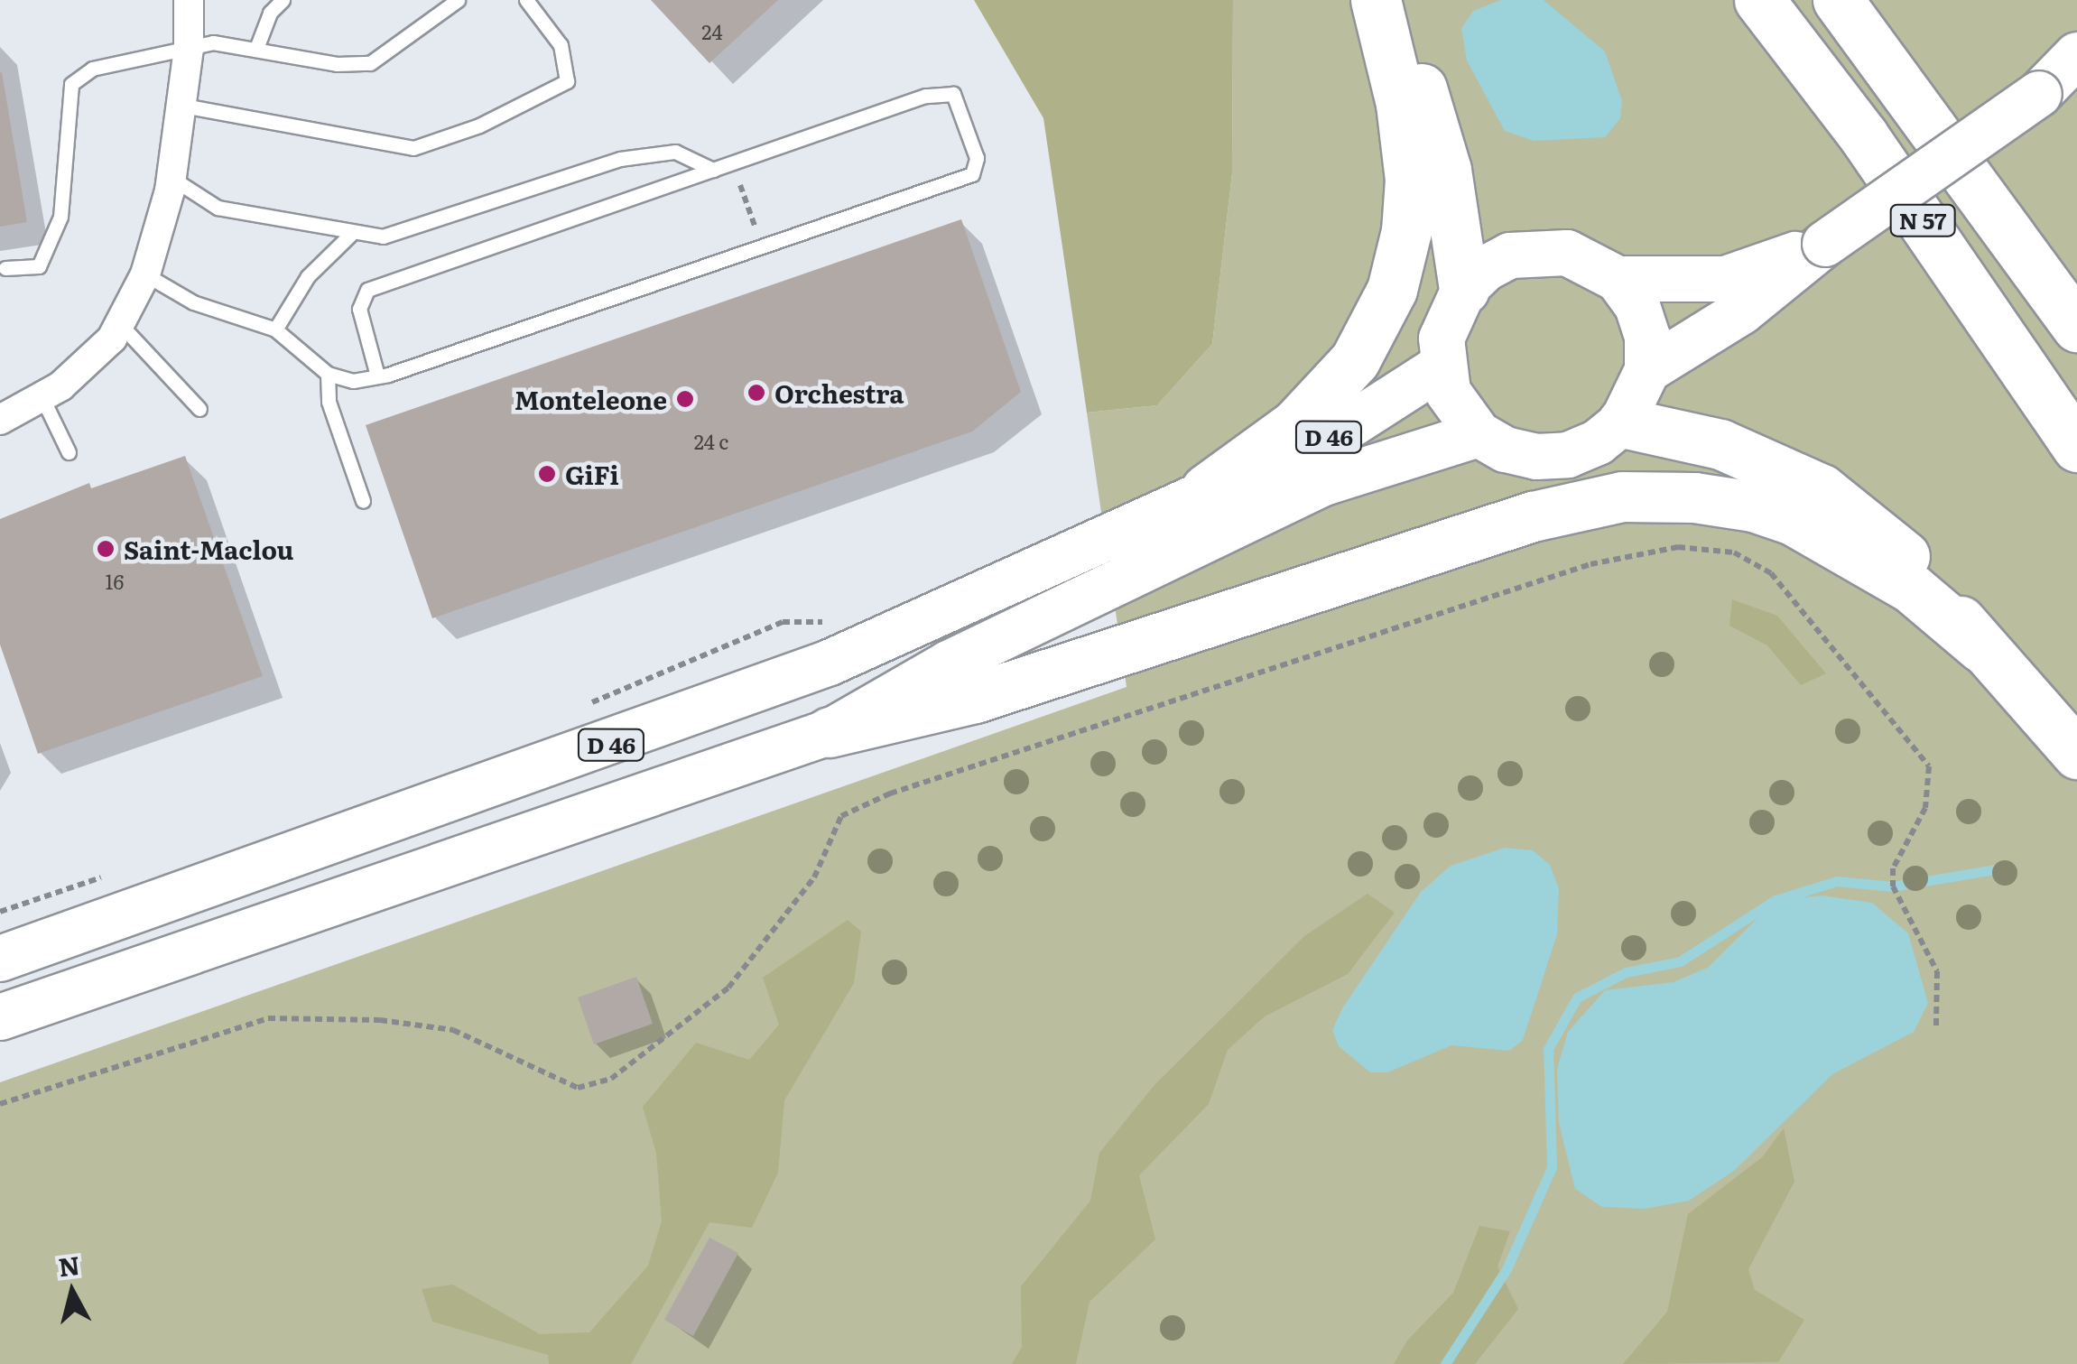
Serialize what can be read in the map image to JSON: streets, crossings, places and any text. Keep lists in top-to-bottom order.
{
  "streets": {
    "highway": ["N 57"],
    "main road": ["D 46"]
  },
  "places": [
    "Orchestra",
    "Monteleone",
    "GiFi",
    "Saint-Maclou"
  ],
  "house_numbers": ["24", "24 c", "16"],
  "north": "top"
}
